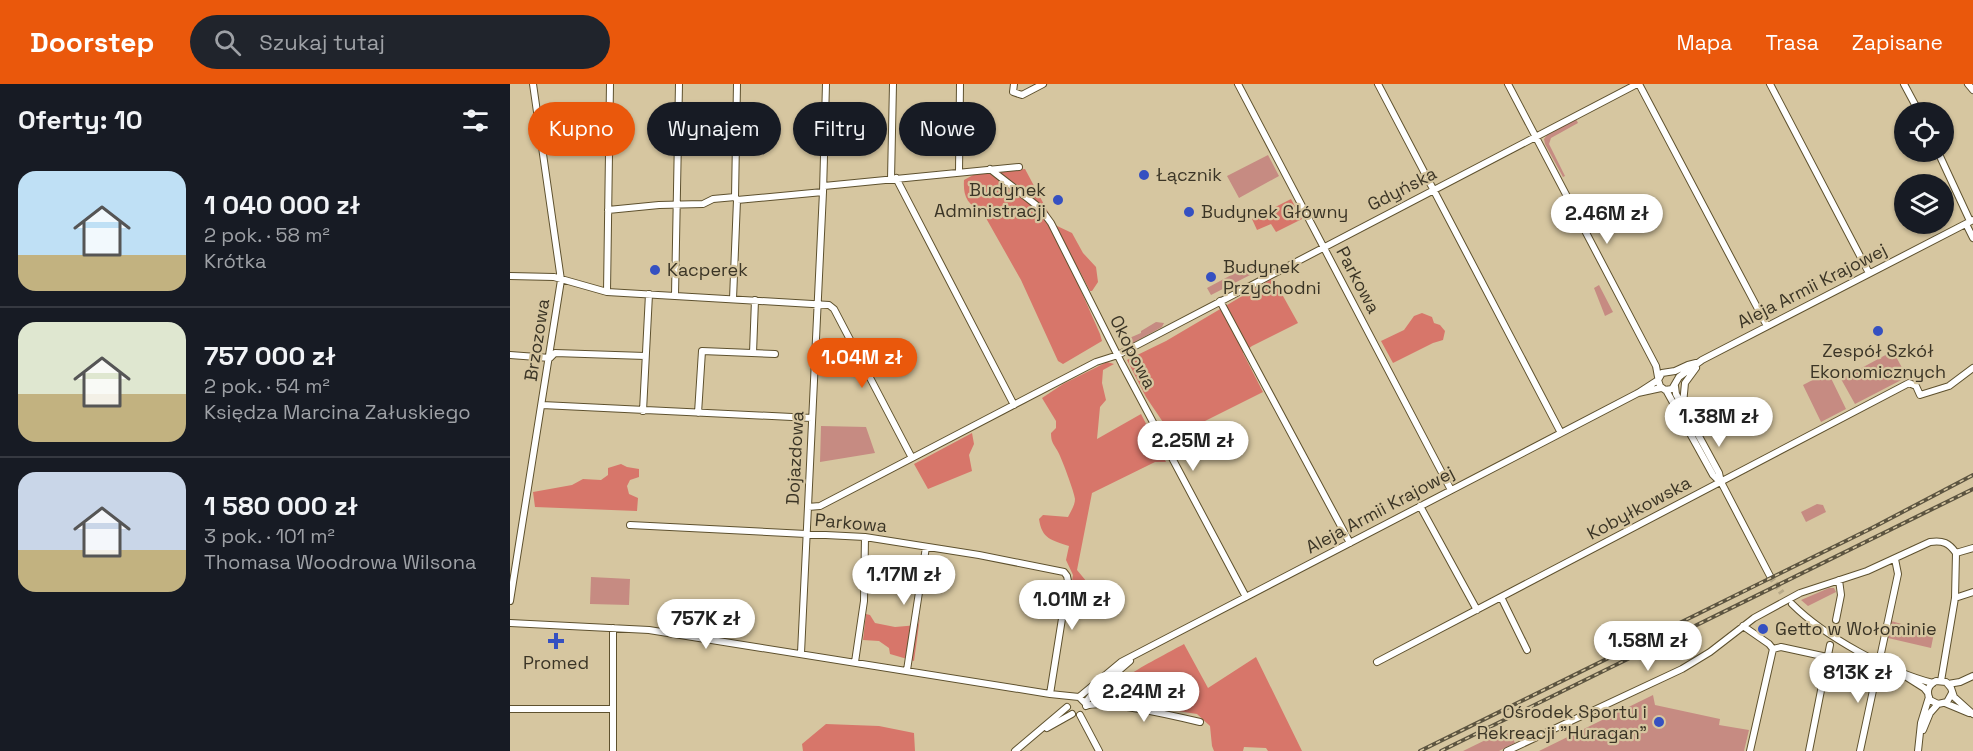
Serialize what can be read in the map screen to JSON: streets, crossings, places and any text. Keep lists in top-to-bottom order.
{
  "streets": {
    "street": [
      "Gdyńska",
      "Parkowa",
      "Aleja Armii Krajowej",
      "Brzozowa",
      "Okopowa",
      "Dojazdowa",
      "Kobyłkowska"
    ]
  },
  "crossings": [
    ["Gdyńska", "Parkowa"],
    ["Gdyńska", "Okopowa"],
    ["Gdyńska", "Dojazdowa"],
    ["Parkowa", "Aleja Armii Krajowej"],
    ["Parkowa", "Dojazdowa"],
    ["Aleja Armii Krajowej", "Okopowa"]
  ],
  "places": {
    "other": [
      "Łącznik",
      "Budynek Administracji",
      "Budynek Główny",
      "Kacperek",
      "Budynek Przychodni",
      "Zespół Szkół Ekonomicznych",
      "Getto w Wołominie",
      "Ośrodek Sportu i Rekreacji \"Huragan\""
    ],
    "health": ["Promed"]
  },
  "page": {
    "header": "Doorstep",
    "search": "Szukaj tutaj",
    "nav": ["Mapa", "Trasa", "Zapisane"],
    "heading": "Oferty: 10",
    "chip": [
      "Kupno",
      "Wynajem",
      "Filtry",
      "Nowe"
    ],
    "list": [
      {
        "name": "1 040 000 zł",
        "note": "2 pok. · 58 m² · Krótka"
      },
      {
        "name": "757 000 zł",
        "note": "2 pok. · 54 m² · Księdza Marcina Załuskiego"
      },
      {
        "name": "1 580 000 zł",
        "note": "3 pok. · 101 m² · Thomasa Woodrowa Wilsona"
      }
    ],
    "price": [
      "2.46M zł",
      "1.04M zł",
      "1.38M zł",
      "2.25M zł",
      "1.17M zł",
      "1.01M zł",
      "757K zł",
      "1.58M zł",
      "813K zł",
      "2.24M zł"
    ]
  }
}
